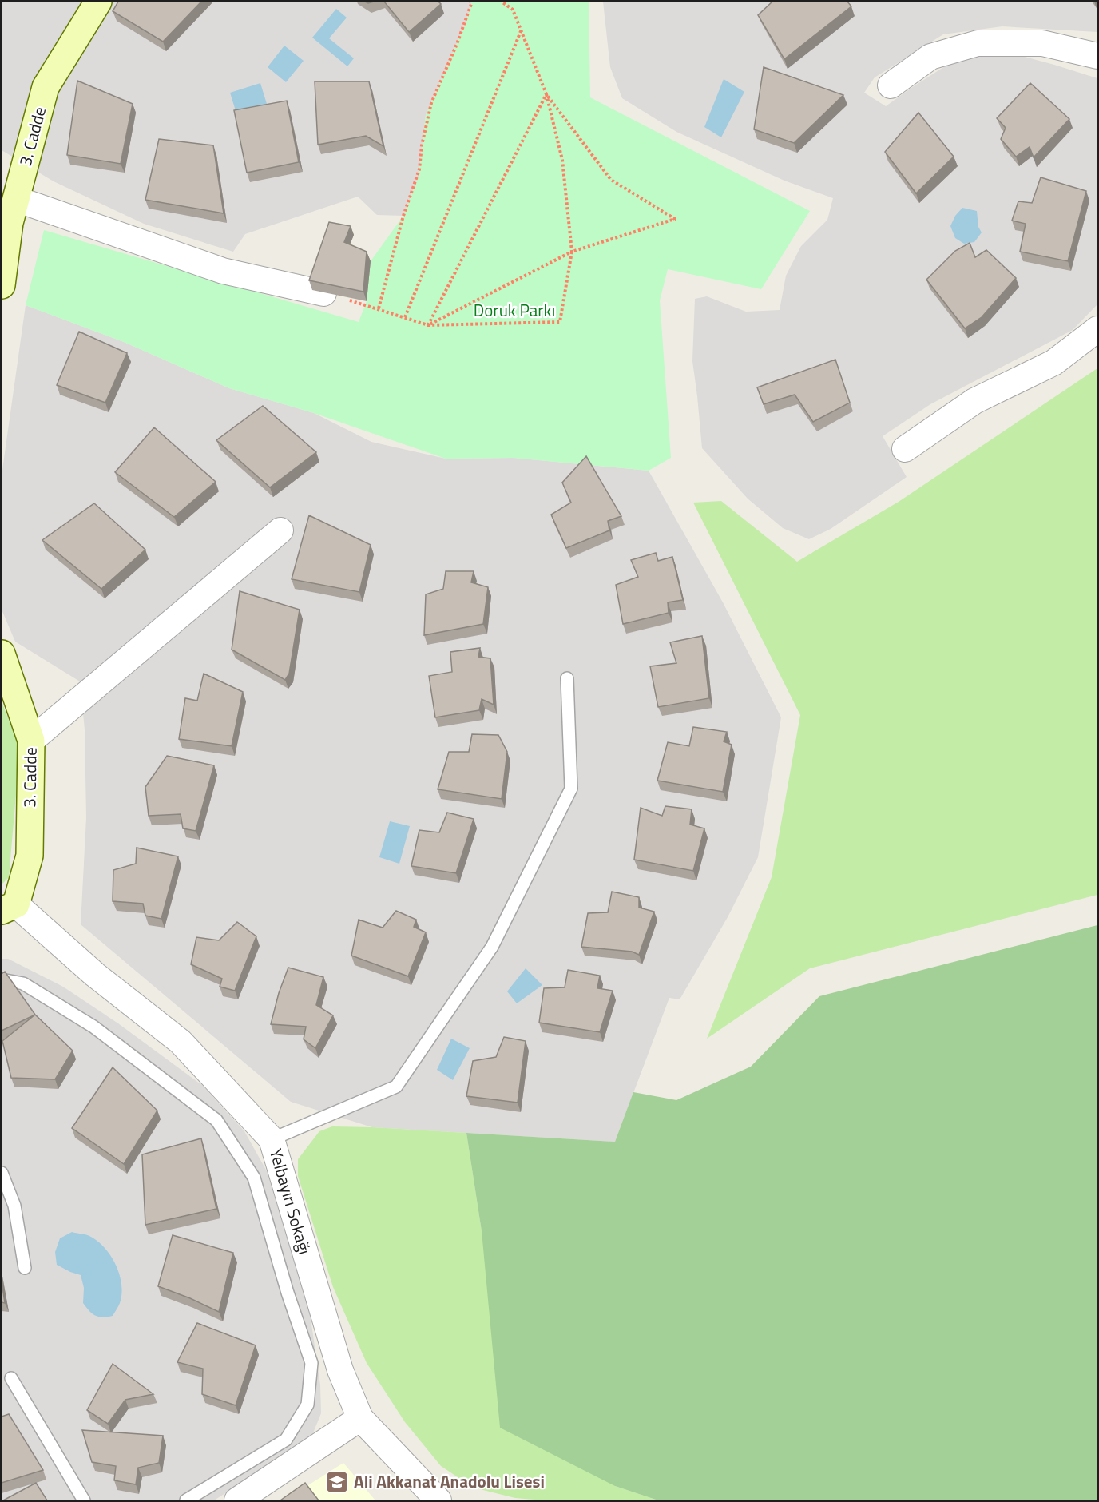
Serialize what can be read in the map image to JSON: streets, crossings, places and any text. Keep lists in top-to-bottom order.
{
  "streets": {
    "main road": ["3. Cadde"],
    "street": ["Yelbayırı Sokağı"]
  },
  "crossings": [
    ["3. Cadde", "Yelbayırı Sokağı"]
  ],
  "parks": ["Doruk Parkı"],
  "places": {
    "school or university": ["Ali Akkanat Anadolu Lisesi"]
  }
}
